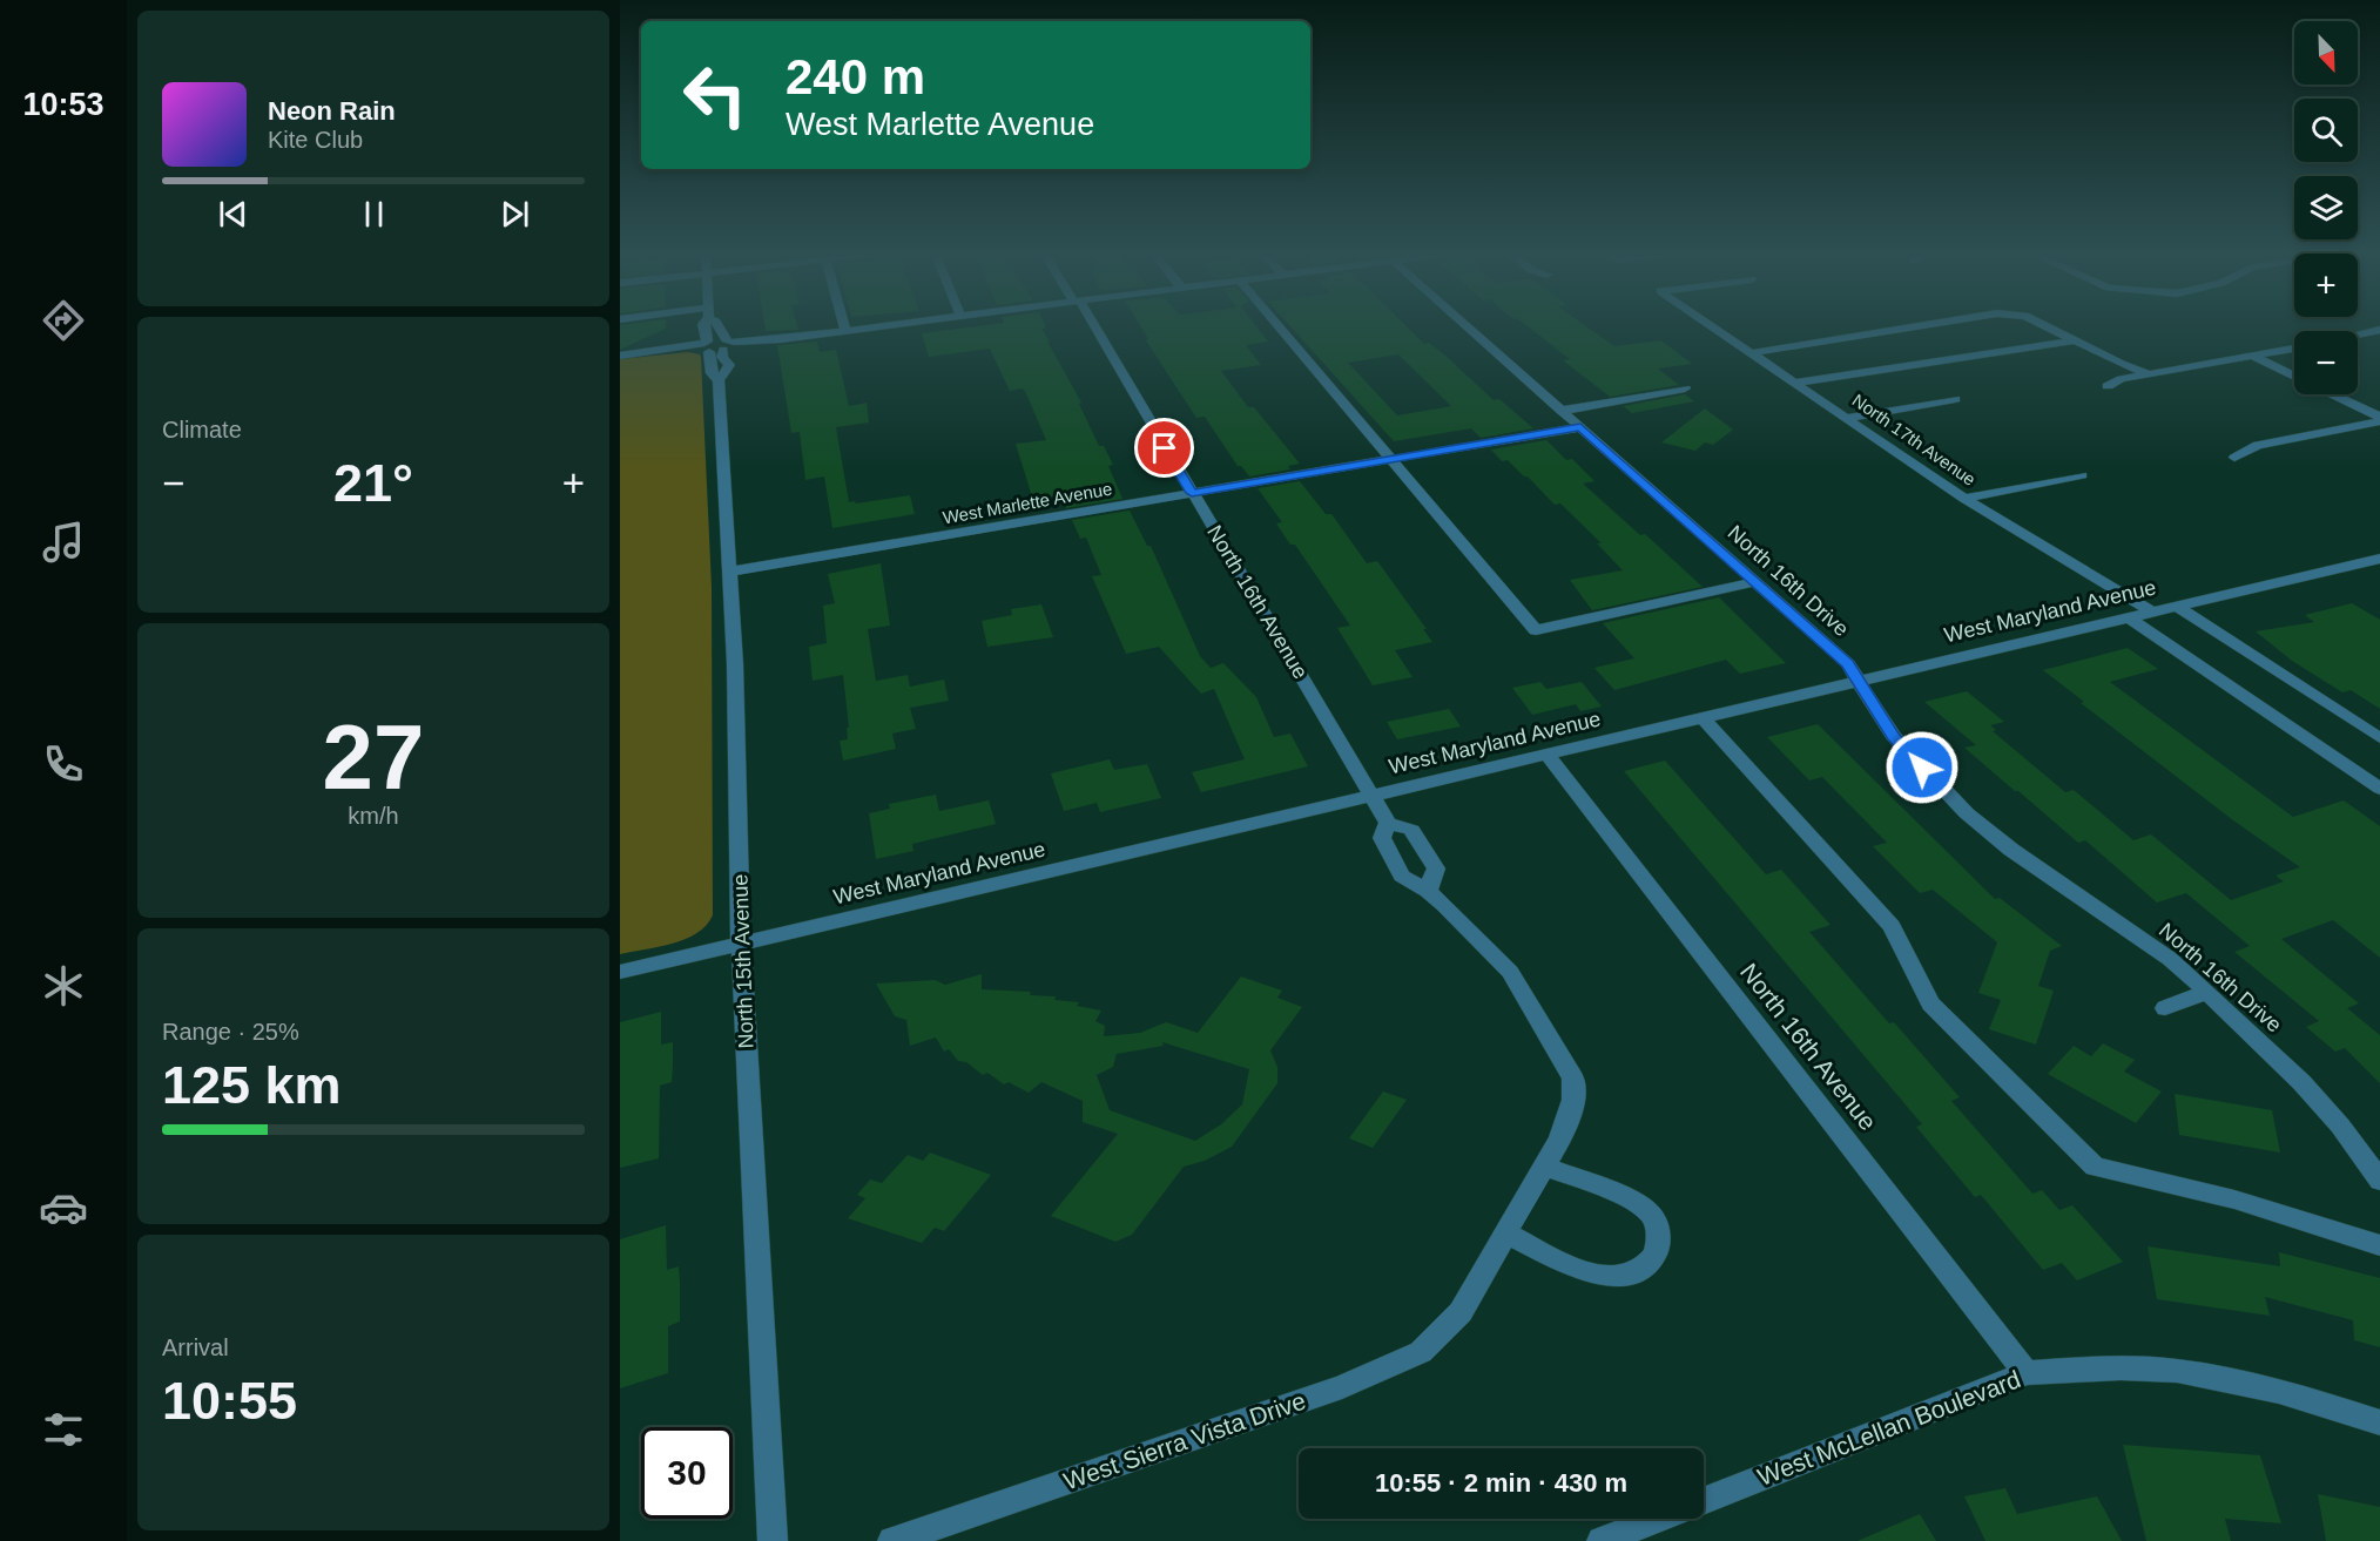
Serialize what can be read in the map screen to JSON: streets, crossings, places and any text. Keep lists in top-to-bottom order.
{
  "streets": {
    "street": [
      "North 17th Avenue",
      "West Marlette Avenue",
      "North 16th Drive",
      "North 16th Avenue",
      "West Maryland Avenue",
      "North 15th Avenue",
      "West McLellan Boulevard",
      "West Sierra Vista Drive"
    ]
  },
  "crossings": [
    ["North 17th Avenue", "West Maryland Avenue"],
    ["West Marlette Avenue", "North 16th Drive"],
    ["West Marlette Avenue", "North 16th Avenue"],
    ["West Marlette Avenue", "North 15th Avenue"],
    ["North 16th Drive", "West Maryland Avenue"],
    ["North 16th Avenue", "West Maryland Avenue"],
    ["North 16th Avenue", "West McLellan Boulevard"],
    ["West Maryland Avenue", "North 15th Avenue"]
  ],
  "north": "bottom right",
  "page": {
    "tabs": "10:53",
    "map_buttons": ["+", "−"],
    "turn": ["240 m", "West Marlette Avenue"],
    "song": ["Neon Rain", "Kite Club"],
    "tile": [
      "Climate",
      ["27", "km/h"],
      ["Range · 25%", "125 km"],
      ["Arrival", "10:55"]
    ],
    "heat": ["−", "21°", "+"],
    "limit": "30",
    "trip": "10:55 · 2 min · 430 m"
  }
}
